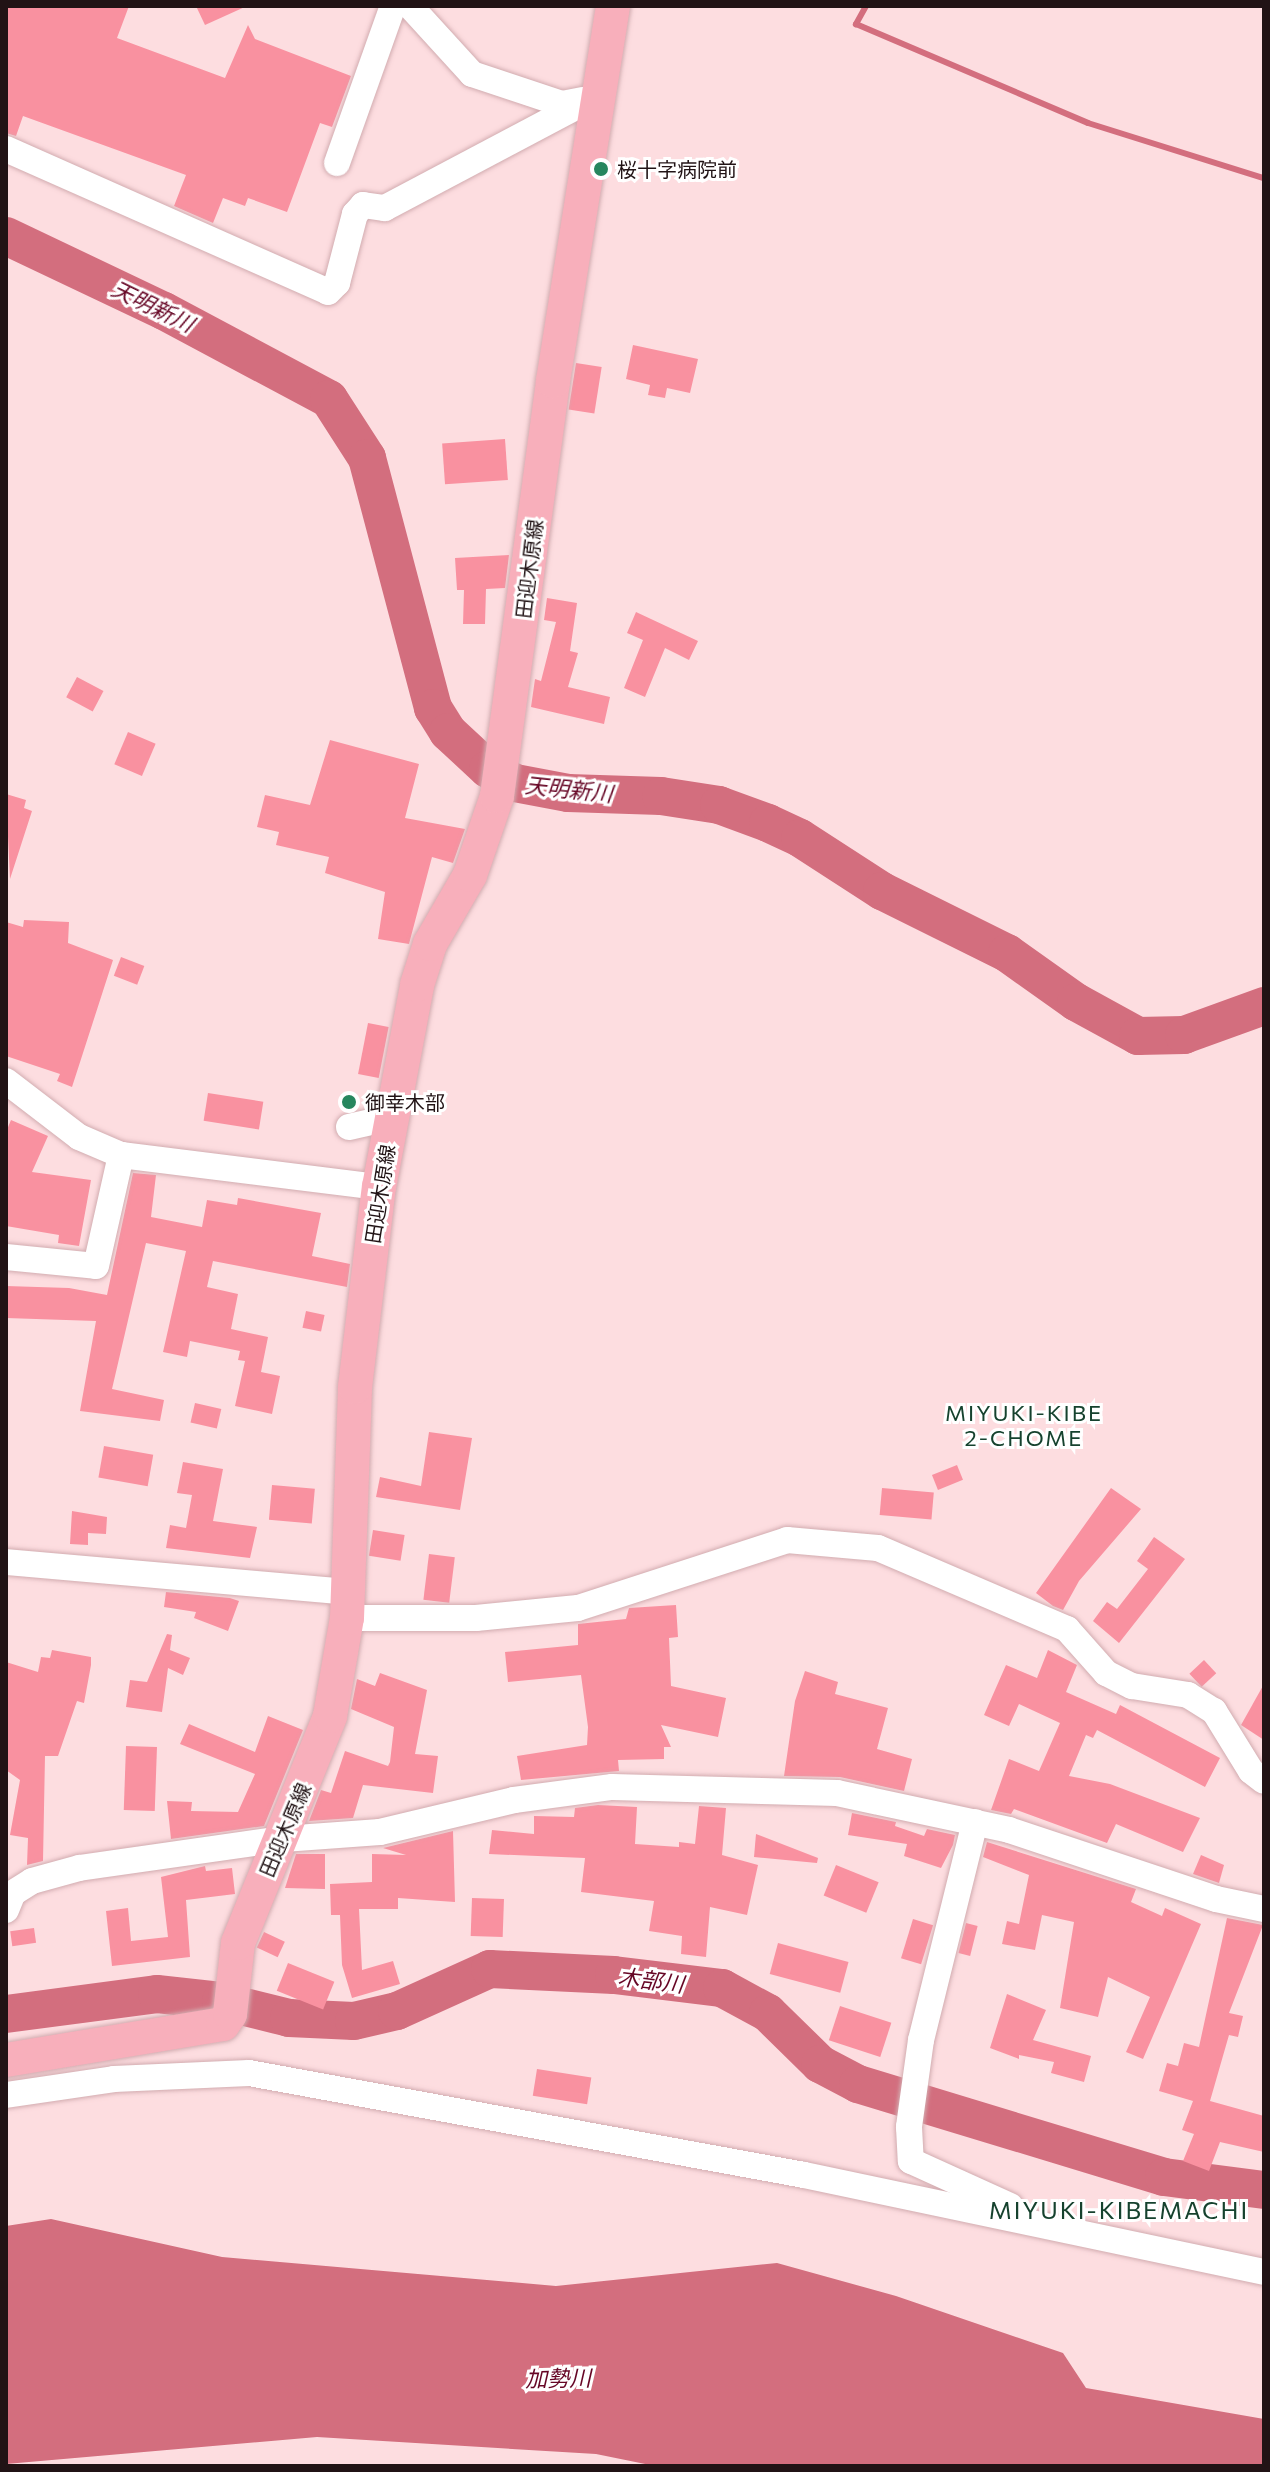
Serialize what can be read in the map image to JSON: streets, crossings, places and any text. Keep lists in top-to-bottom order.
{
  "streets": {
    "main road": ["田迎木原線"]
  },
  "districts": ["MIYUKI-KIBE 2-CHOME", "MIYUKI-KIBEMACHI"],
  "water": ["天明新川", "木部川", "加勢川"],
  "places": ["桜十字病院前", "御幸木部"]
}
